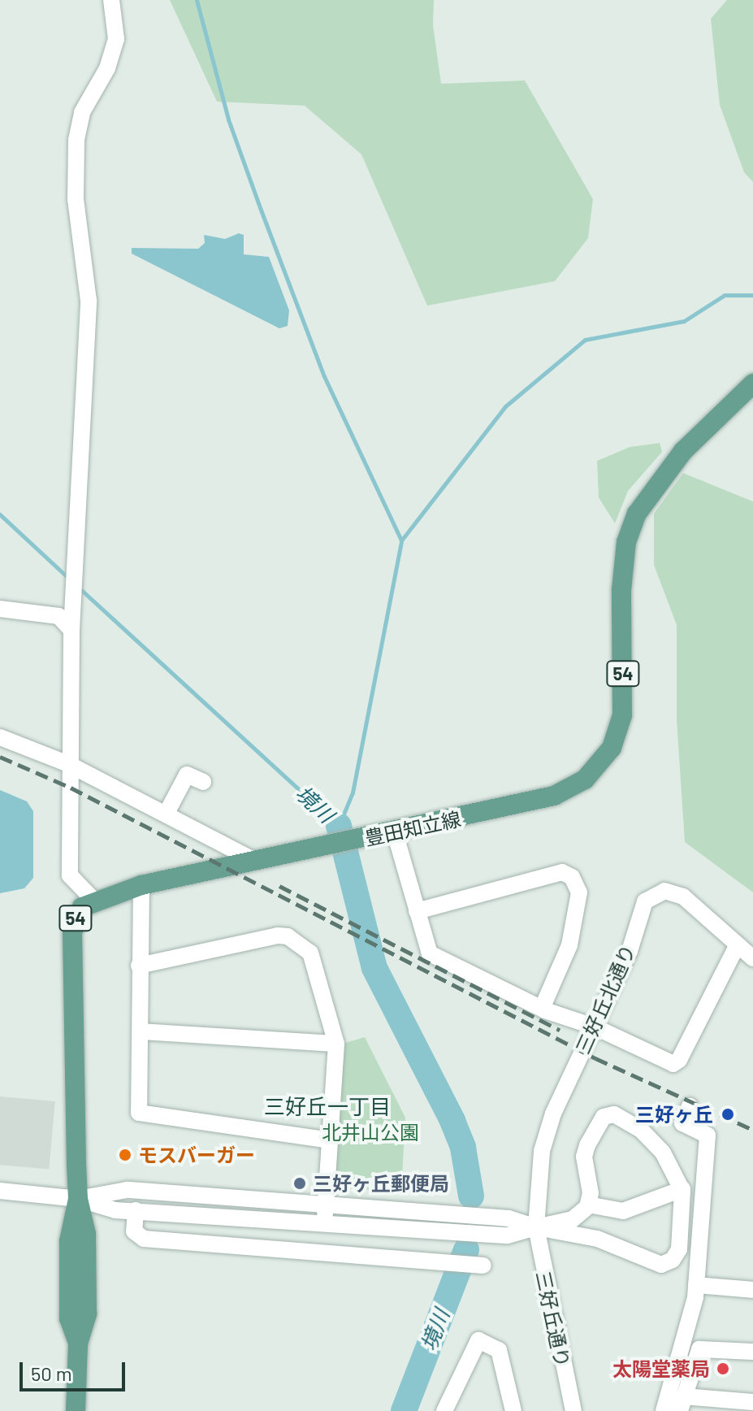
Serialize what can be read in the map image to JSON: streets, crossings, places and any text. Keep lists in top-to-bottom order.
{
  "streets": {
    "main road": ["54", "豊田知立線"],
    "street": ["三好丘北通り", "三好丘通り"]
  },
  "crossings": [
    ["54", "豊田知立線"],
    ["三好丘北通り", "三好丘通り"]
  ],
  "districts": ["三好丘一丁目"],
  "water": ["境川"],
  "parks": ["北井山公園"],
  "places": [
    "三好ヶ丘",
    "モスバーガー",
    "三好ヶ丘郵便局",
    "太陽堂薬局"
  ],
  "scale_bar": "50 m"
}
